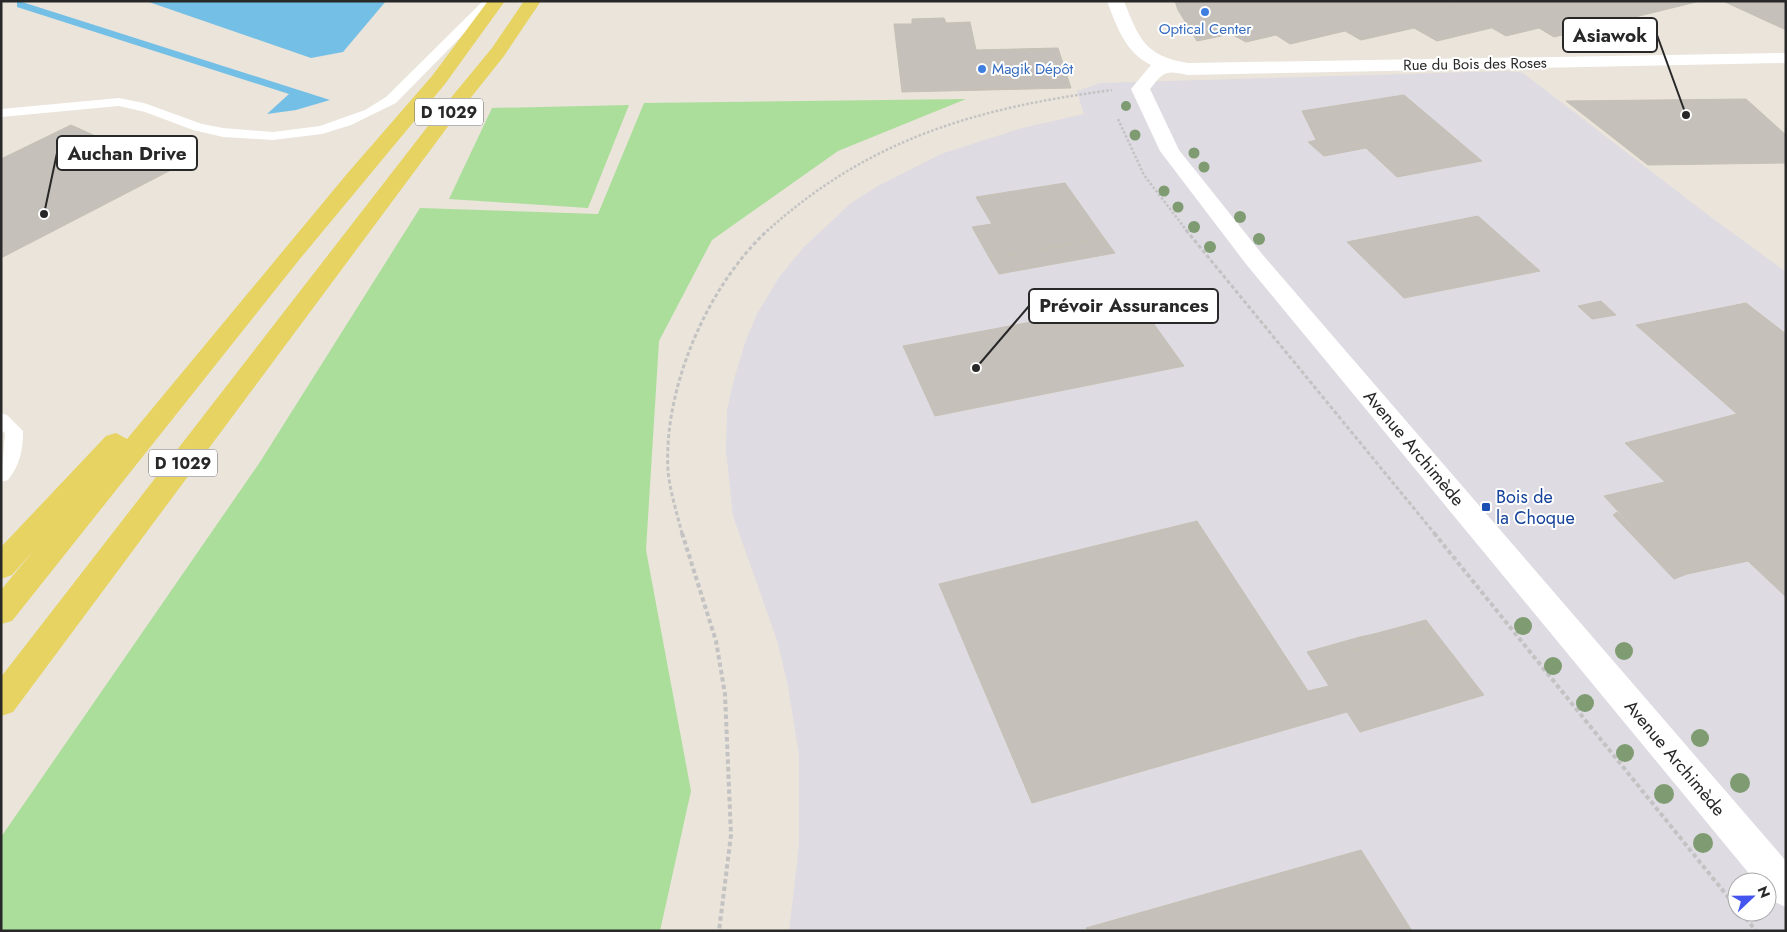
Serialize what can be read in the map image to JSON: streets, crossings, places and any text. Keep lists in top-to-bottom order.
{
  "streets": {
    "main road": ["D 1029"],
    "street": ["Rue du Bois des Roses", "Avenue Archimède"]
  },
  "places": {
    "other": [
      "Optical Center",
      "Magik Dépôt",
      "Asiawok",
      "Auchan Drive",
      "Prévoir Assurances"
    ],
    "transit": ["Bois de la Choque"]
  },
  "north": "right"
}
